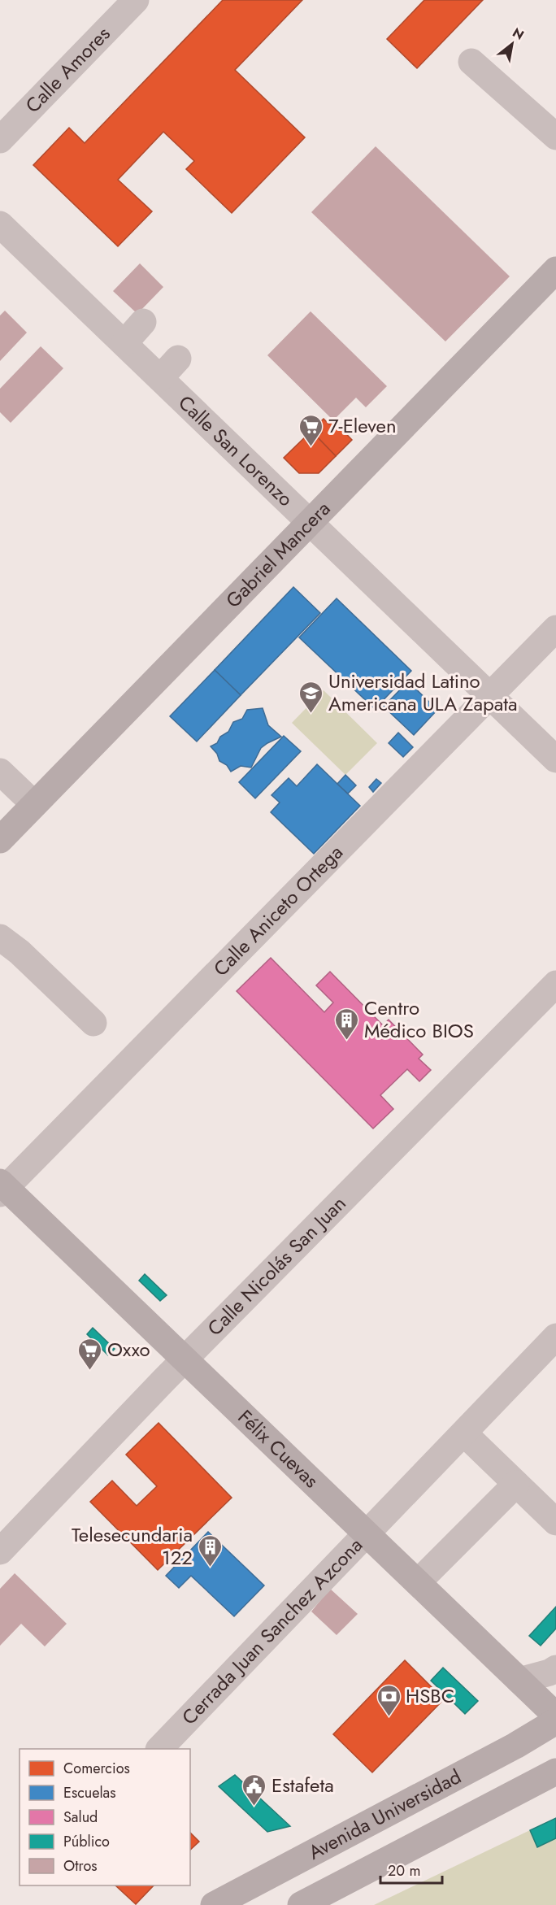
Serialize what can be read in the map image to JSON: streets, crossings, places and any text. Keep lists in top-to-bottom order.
{
  "streets": {
    "main road": ["Gabriel Mancera", "Félix Cuevas", "Avenida Universidad"],
    "street": [
      "Calle Amores",
      "Calle San Lorenzo",
      "Calle Aniceto Ortega",
      "Calle Nicolás San Juan",
      "Cerrada Juan Sanchez Azcona"
    ]
  },
  "crossings": [
    ["Calle San Lorenzo", "Gabriel Mancera"],
    ["Calle San Lorenzo", "Calle Aniceto Ortega"],
    ["Calle Aniceto Ortega", "Félix Cuevas"],
    ["Calle Nicolás San Juan", "Félix Cuevas"],
    ["Félix Cuevas", "Cerrada Juan Sanchez Azcona"]
  ],
  "places": {
    "supermarket": ["7-Eleven", "Oxxo"],
    "school or university": ["Universidad Latino Americana ULA Zapata"],
    "building": ["Centro Médico BIOS", "Telesecundaria 122"],
    "bank": ["HSBC"],
    "public building": ["Estafeta"]
  },
  "legend": [
    "Comercios",
    "Escuelas",
    "Salud",
    "Público",
    "Otros"
  ],
  "scale_bar": "20 m",
  "north": "top right"
}
